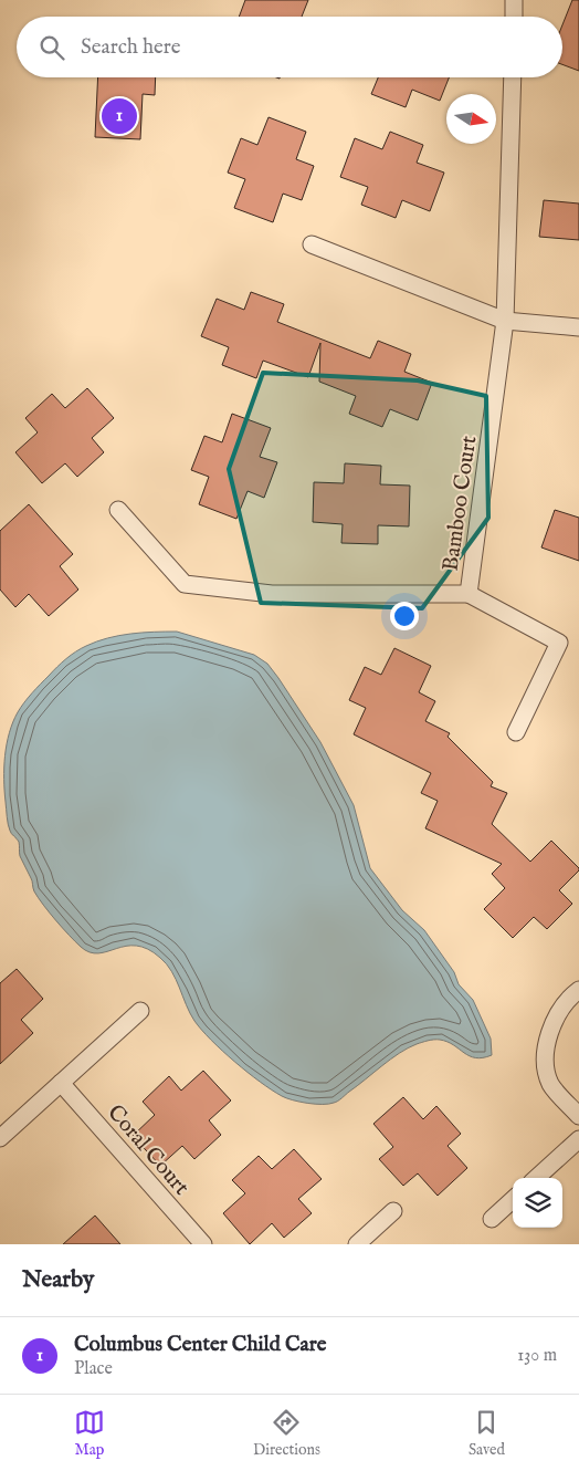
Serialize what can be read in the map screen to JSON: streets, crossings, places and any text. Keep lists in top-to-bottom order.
{
  "streets": {
    "lane": ["Bamboo Court", "Coral Court"]
  },
  "north": "right",
  "page": {
    "search": "Search here",
    "pins": "1",
    "heading": "Nearby",
    "list": [
      {
        "mark": "1",
        "name": "Columbus Center Child Care",
        "note": "Place",
        "value": "130 m"
      }
    ],
    "nav": ["Map", "Directions", "Saved"]
  }
}
